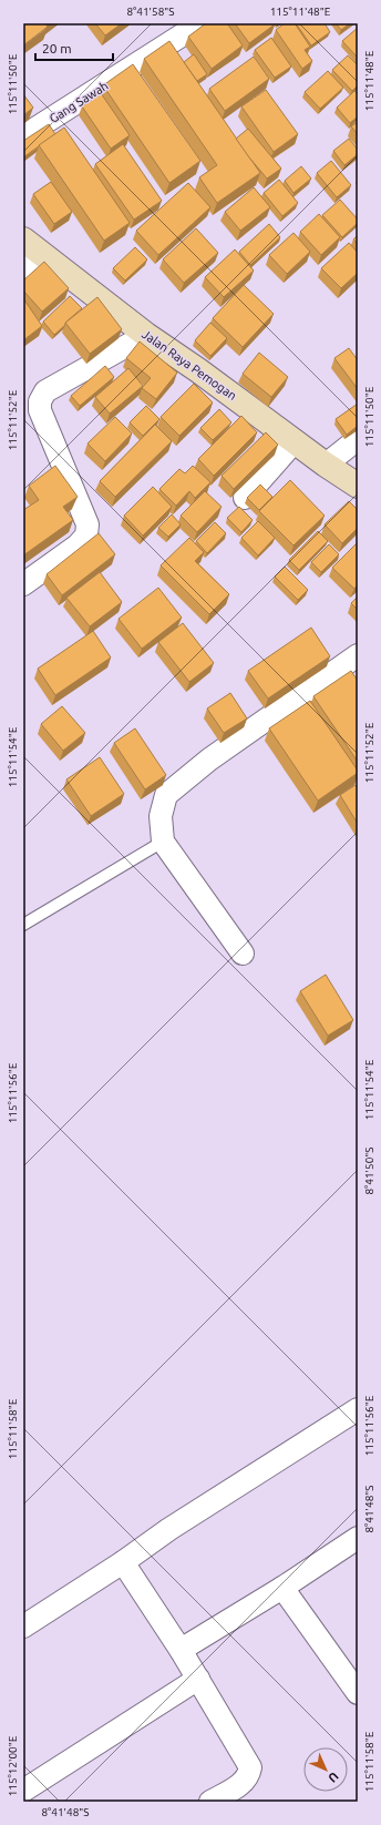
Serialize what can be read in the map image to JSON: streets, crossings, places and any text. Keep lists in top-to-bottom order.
{
  "streets": {
    "street": ["Gang Sawah", "Jalan Raya Pemogan"]
  },
  "scale_bar": "20 m",
  "north": "bottom right",
  "coordinates": [
    "8°41'58\"S",
    "115°11'48\"E",
    "115°11'50\"E",
    "115°11'52\"E",
    "115°11'54\"E",
    "115°11'56\"E",
    "8°41'50\"S",
    "115°11'58\"E",
    "8°41'48\"S",
    "115°12'00\"E"
  ]
}
